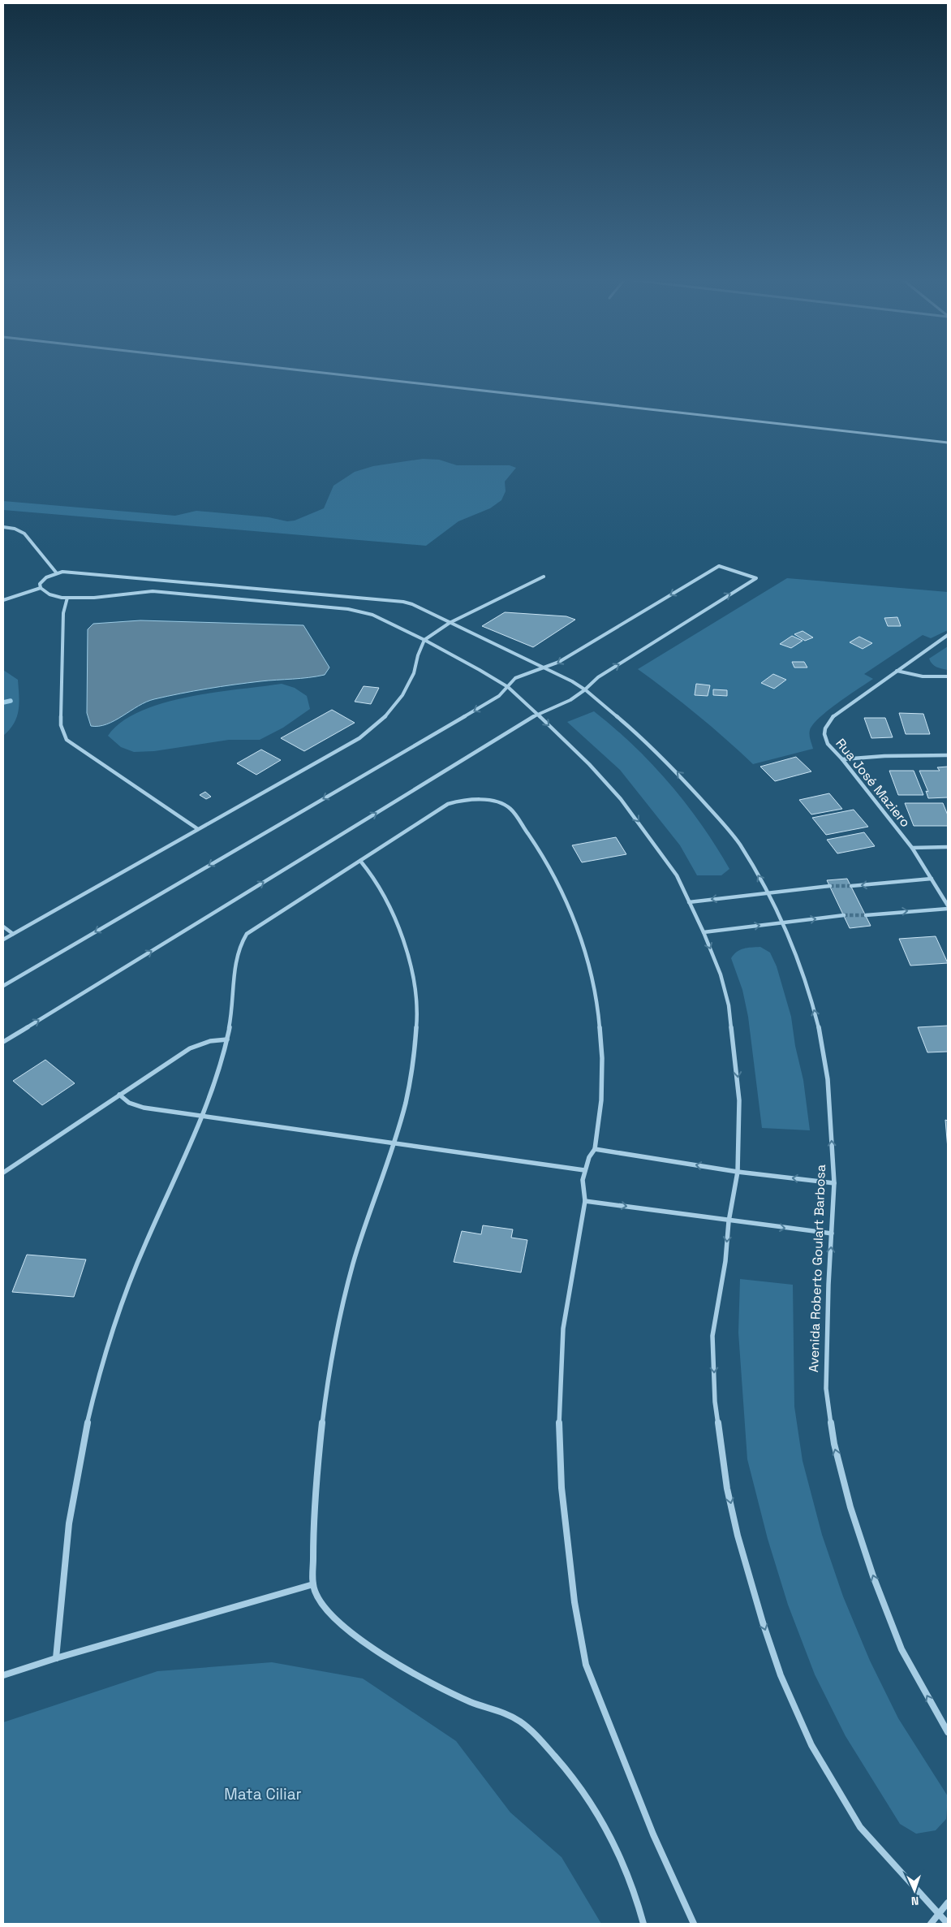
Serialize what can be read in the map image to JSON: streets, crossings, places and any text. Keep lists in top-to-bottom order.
{
  "streets": {
    "street": ["Rua José Maziero", "Avenida Roberto Goulart Barbosa"]
  },
  "one_way": ["Avenida Roberto Goulart Barbosa"],
  "parks": ["Mata Ciliar"],
  "north": "bottom"
}
